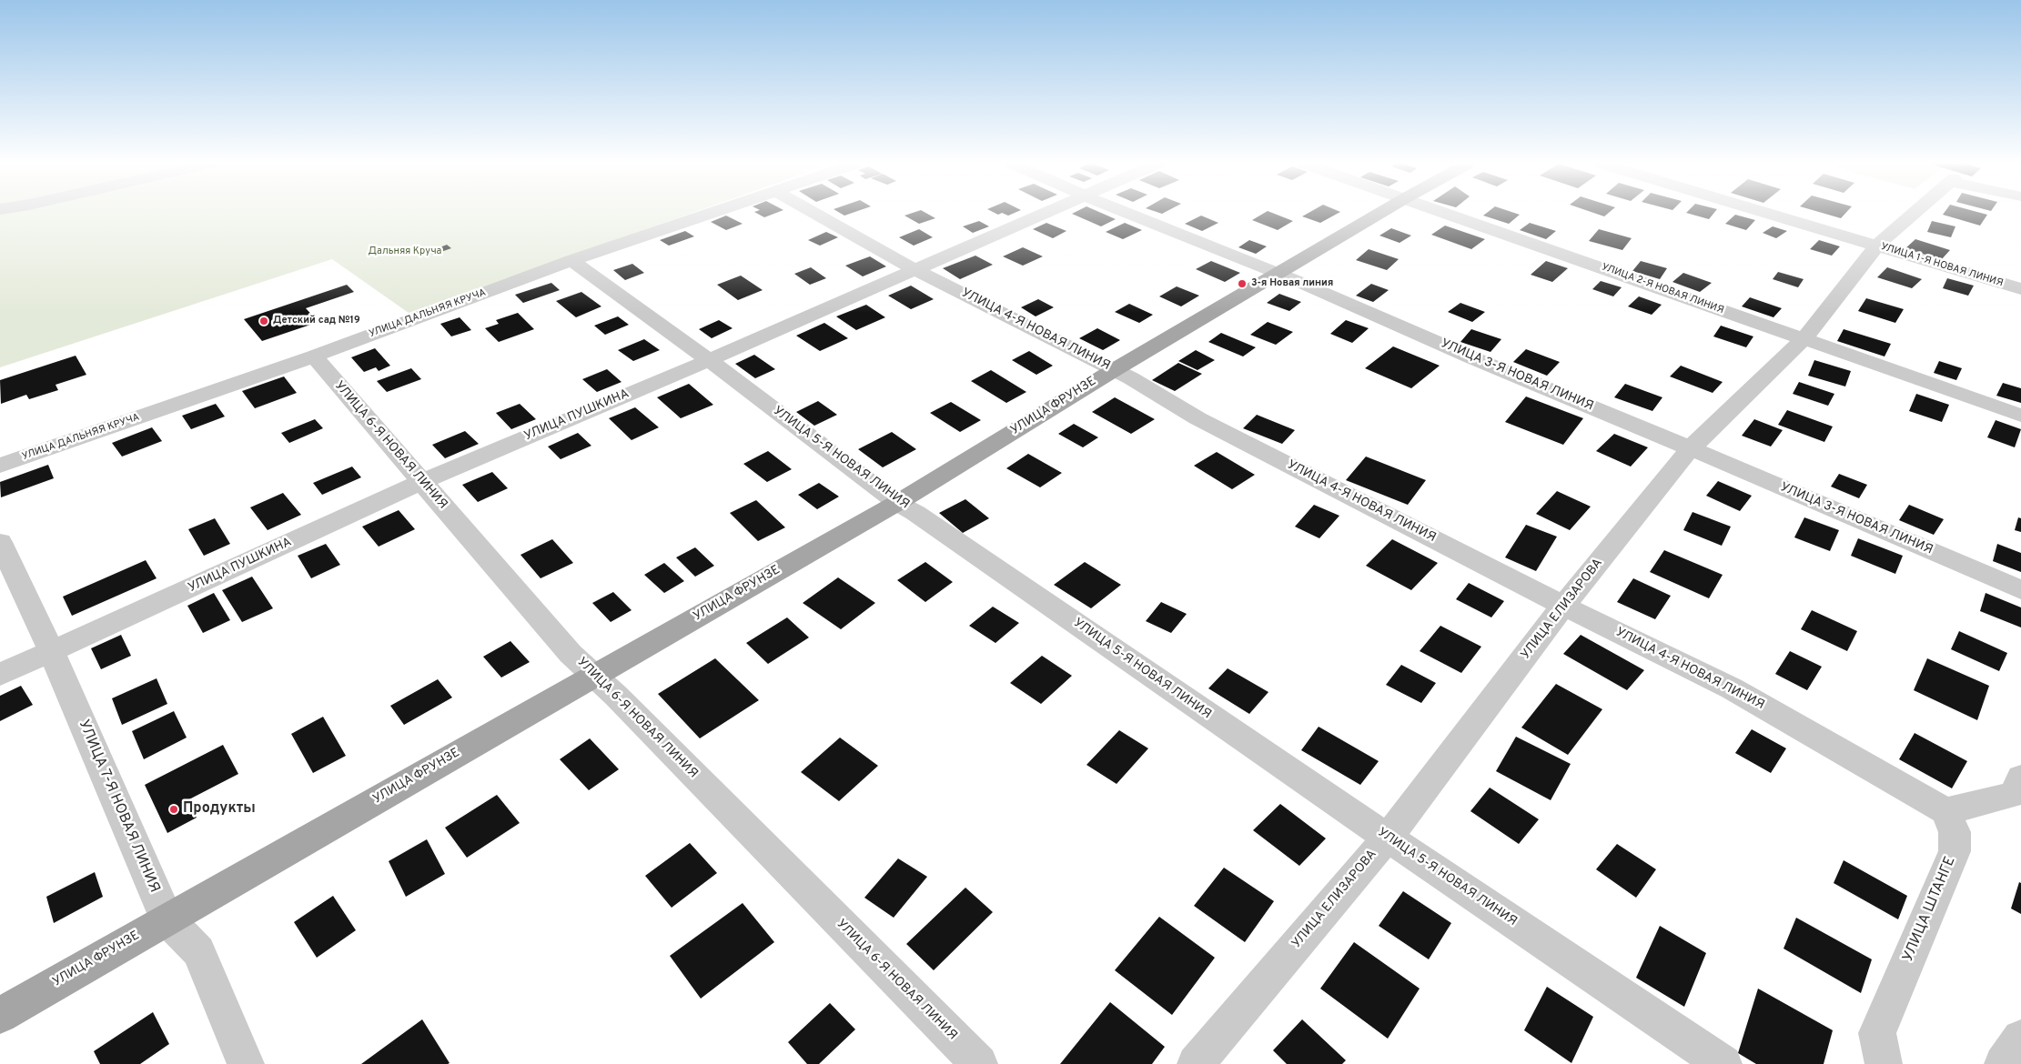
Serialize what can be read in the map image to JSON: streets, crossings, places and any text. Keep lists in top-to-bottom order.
{
  "streets": {
    "main road": ["УЛИЦА ФРУНЗЕ"],
    "street": [
      "УЛИЦА 1-Я НОВАЯ ЛИНИЯ",
      "УЛИЦА 2-Я НОВАЯ ЛИНИЯ",
      "УЛИЦА ДАЛЬНЯЯ КРУЧА",
      "УЛИЦА 4-Я НОВАЯ ЛИНИЯ",
      "УЛИЦА 3-Я НОВАЯ ЛИНИЯ",
      "УЛИЦА ПУШКИНА",
      "УЛИЦА 6-Я НОВАЯ ЛИНИЯ",
      "УЛИЦА 5-Я НОВАЯ ЛИНИЯ",
      "УЛИЦА ЕЛИЗАРОВА",
      "УЛИЦА 7-Я НОВАЯ ЛИНИЯ",
      "УЛИЦА ШТАНГЕ"
    ]
  },
  "crossings": [
    ["УЛИЦА 1-Я НОВАЯ ЛИНИЯ", "УЛИЦА ЕЛИЗАРОВА"],
    ["УЛИЦА 2-Я НОВАЯ ЛИНИЯ", "УЛИЦА ЕЛИЗАРОВА"],
    ["УЛИЦА ДАЛЬНЯЯ КРУЧА", "УЛИЦА 6-Я НОВАЯ ЛИНИЯ"],
    ["УЛИЦА ДАЛЬНЯЯ КРУЧА", "УЛИЦА 5-Я НОВАЯ ЛИНИЯ"],
    ["УЛИЦА 4-Я НОВАЯ ЛИНИЯ", "УЛИЦА ФРУНЗЕ"],
    ["УЛИЦА 4-Я НОВАЯ ЛИНИЯ", "УЛИЦА ПУШКИНА"],
    ["УЛИЦА 4-Я НОВАЯ ЛИНИЯ", "УЛИЦА ЕЛИЗАРОВА"],
    ["УЛИЦА 4-Я НОВАЯ ЛИНИЯ", "УЛИЦА ШТАНГЕ"],
    ["УЛИЦА 3-Я НОВАЯ ЛИНИЯ", "УЛИЦА ФРУНЗЕ"],
    ["УЛИЦА 3-Я НОВАЯ ЛИНИЯ", "УЛИЦА ЕЛИЗАРОВА"],
    ["УЛИЦА ФРУНЗЕ", "УЛИЦА 6-Я НОВАЯ ЛИНИЯ"],
    ["УЛИЦА ФРУНЗЕ", "УЛИЦА 5-Я НОВАЯ ЛИНИЯ"],
    ["УЛИЦА ФРУНЗЕ", "УЛИЦА 7-Я НОВАЯ ЛИНИЯ"],
    ["УЛИЦА ПУШКИНА", "УЛИЦА 6-Я НОВАЯ ЛИНИЯ"],
    ["УЛИЦА ПУШКИНА", "УЛИЦА 5-Я НОВАЯ ЛИНИЯ"],
    ["УЛИЦА ПУШКИНА", "УЛИЦА 7-Я НОВАЯ ЛИНИЯ"],
    ["УЛИЦА 5-Я НОВАЯ ЛИНИЯ", "УЛИЦА ЕЛИЗАРОВА"]
  ],
  "parks": ["Дальняя Круча"],
  "places": ["3-я Новая линия", "Детский сад №19", "Продукты"]
}
